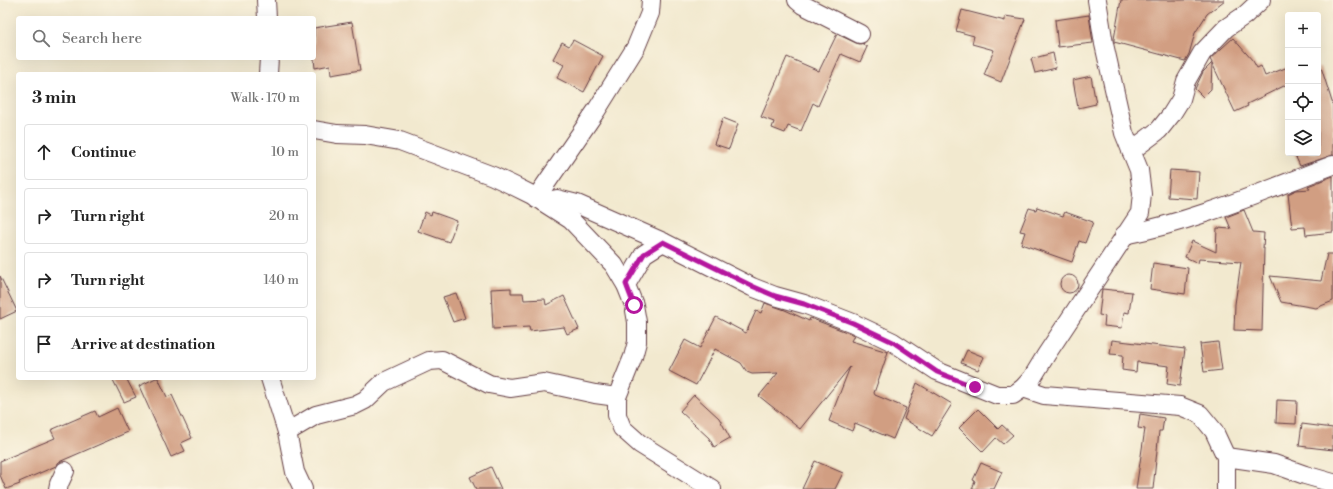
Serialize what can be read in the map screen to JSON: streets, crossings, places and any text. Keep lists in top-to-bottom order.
{
  "page": {
    "map_buttons": ["+", "−"],
    "search": "Search here",
    "heading": ["3 min", "Walk · 170 m"],
    "list": [
      ["Continue", "10 m"],
      ["Turn right", "20 m"],
      ["Turn right", "140 m"],
      "Arrive at destination"
    ]
  }
}
